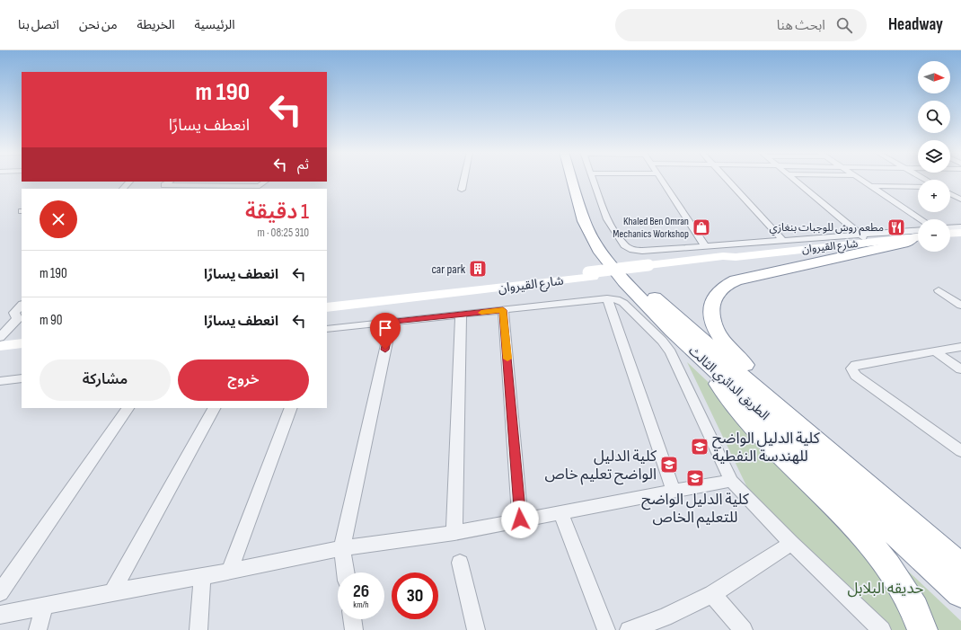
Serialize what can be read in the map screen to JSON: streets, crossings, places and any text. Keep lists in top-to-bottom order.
{
  "streets": {
    "highway": ["الطريق الدائري الثالث"],
    "main road": ["شارع القيروان"]
  },
  "parks": ["حديقه البلابل"],
  "places": {
    "shop": ["Khaled Ben Omran Mechanics Workshop"],
    "restaurant": ["مطعم روش للوجبات بنغازي"],
    "building": ["car park"],
    "school or university": ["كلية الدليل الواضح للهندسة النفطية", "كلية الدليل الواضح تعليم خاص", "كلية الدليل الواضح للتعليم الخاص"]
  },
  "north": "right",
  "page": {
    "header": "Headway",
    "search": "ابحث هنا",
    "nav": [
      "الرئيسية",
      "الخريطة",
      "من نحن",
      "اتصل بنا"
    ],
    "map_buttons": ["+", "−"],
    "turn": ["190 m", "انعطف يسارًا"],
    "then": "ثم",
    "heading": ["1 دقيقة", "310 m · 08:25"],
    "list": [
      {
        "name": "انعطف يسارًا",
        "value": "190 m"
      },
      {
        "name": "انعطف يسارًا",
        "value": "90 m"
      }
    ],
    "buttons": ["خروج", "مشاركة"],
    "speed": "26 km/h",
    "limit": "30"
  }
}
